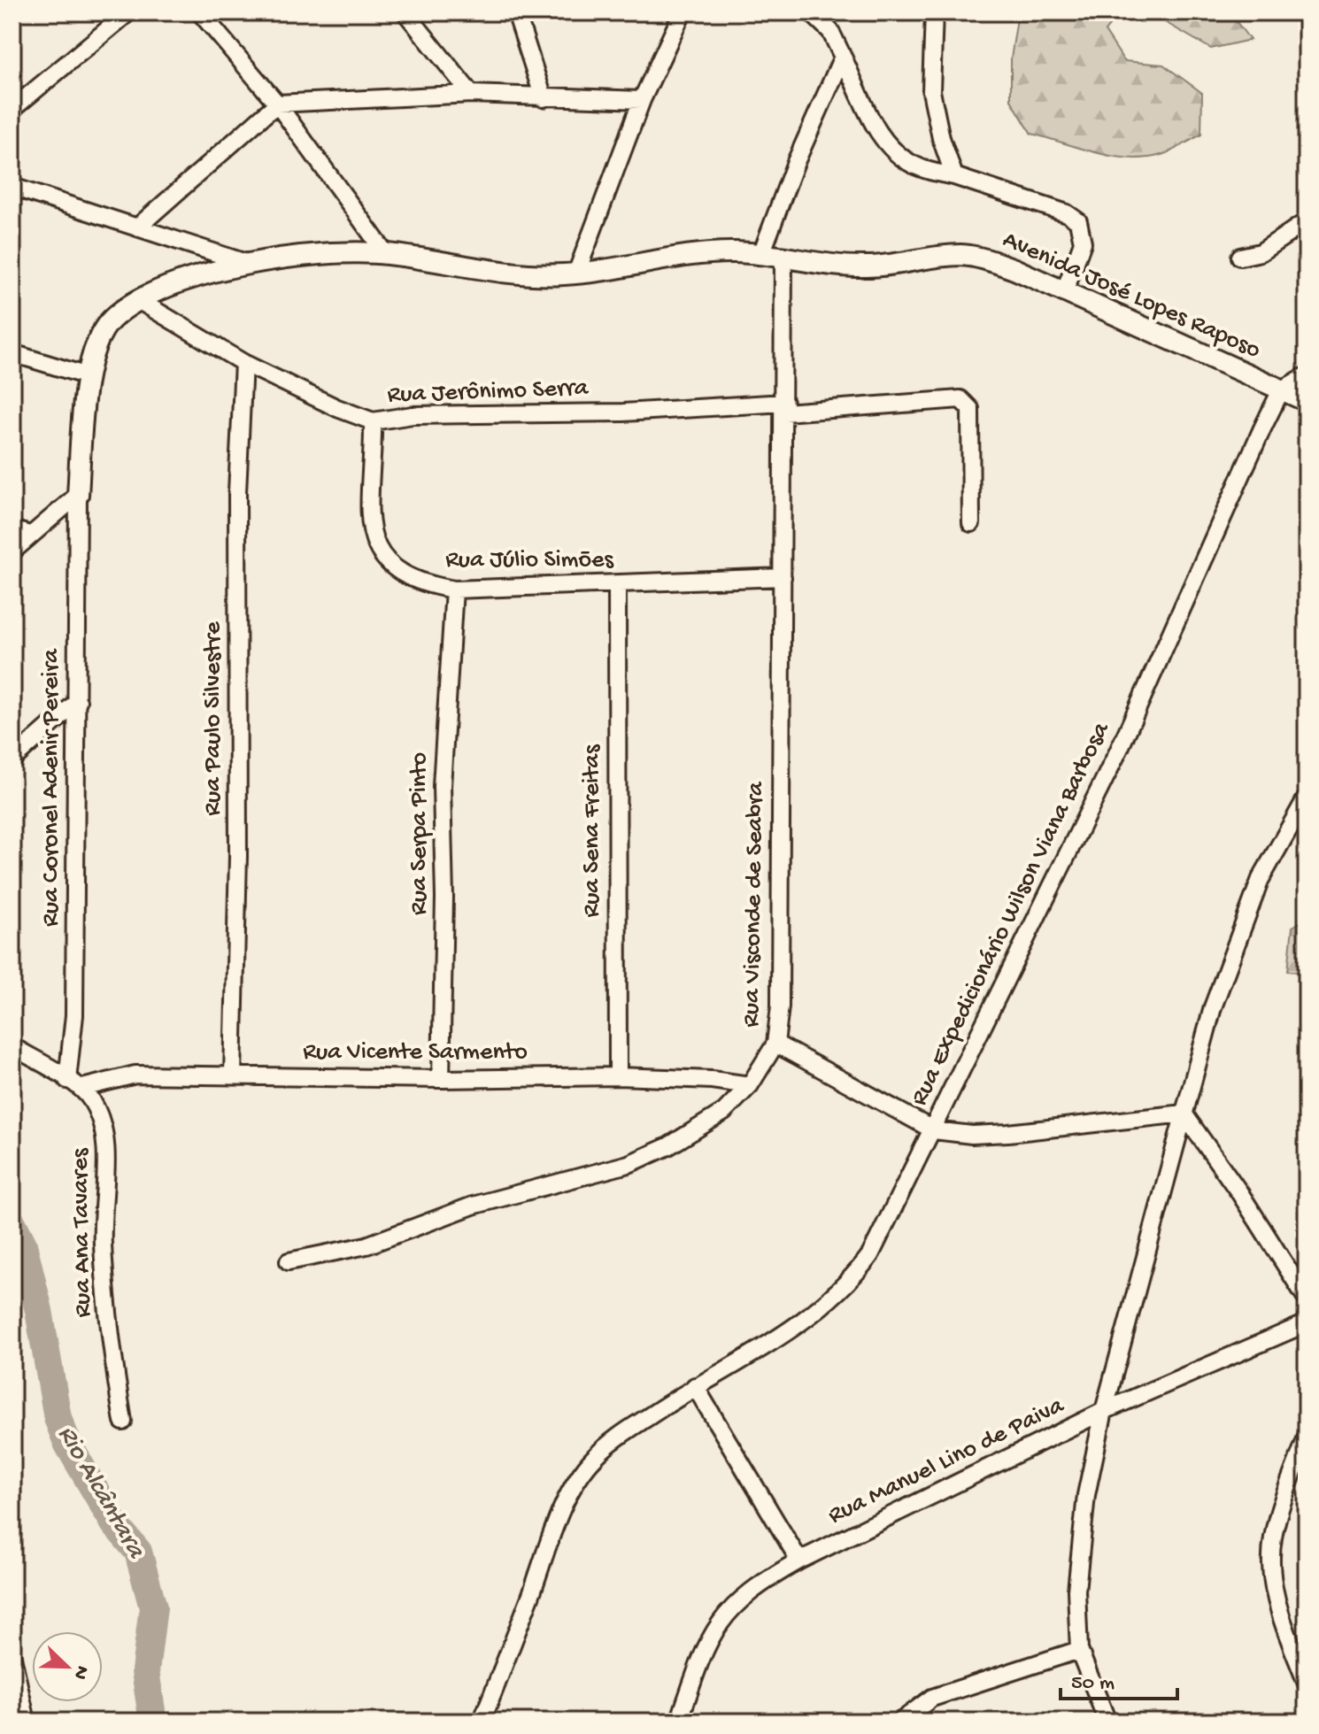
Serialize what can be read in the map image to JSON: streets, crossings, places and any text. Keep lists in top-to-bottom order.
{
  "streets": {
    "street": [
      "Avenida José Lopes Raposo",
      "Rua Jerônimo Serra",
      "Rua Júlio Simões",
      "Rua Paulo Silvestre",
      "Rua Coronel Adenir Pereira",
      "Rua Sena Freitas",
      "Rua Serpa Pinto",
      "Rua Visconde de Seabra",
      "Rua Expedicionário Wilson Viana Barbosa",
      "Rua Vicente Sarmento",
      "Rua Ana Tavares",
      "Rua Manuel Lino de Paiva"
    ]
  },
  "crossings": [
    ["Avenida José Lopes Raposo", "Rua Jerônimo Serra"],
    ["Avenida José Lopes Raposo", "Rua Coronel Adenir Pereira"],
    ["Avenida José Lopes Raposo", "Rua Visconde de Seabra"],
    ["Avenida José Lopes Raposo", "Rua Expedicionário Wilson Viana Barbosa"],
    ["Rua Jerônimo Serra", "Rua Júlio Simões"],
    ["Rua Jerônimo Serra", "Rua Paulo Silvestre"],
    ["Rua Jerônimo Serra", "Rua Visconde de Seabra"],
    ["Rua Júlio Simões", "Rua Sena Freitas"],
    ["Rua Júlio Simões", "Rua Serpa Pinto"],
    ["Rua Júlio Simões", "Rua Visconde de Seabra"],
    ["Rua Paulo Silvestre", "Rua Vicente Sarmento"],
    ["Rua Coronel Adenir Pereira", "Rua Vicente Sarmento"],
    ["Rua Coronel Adenir Pereira", "Rua Ana Tavares"],
    ["Rua Sena Freitas", "Rua Vicente Sarmento"],
    ["Rua Serpa Pinto", "Rua Vicente Sarmento"],
    ["Rua Visconde de Seabra", "Rua Vicente Sarmento"],
    ["Rua Vicente Sarmento", "Rua Ana Tavares"]
  ],
  "water": ["Rio Alcântara"],
  "scale_bar": "50 m",
  "north": "bottom right"
}
